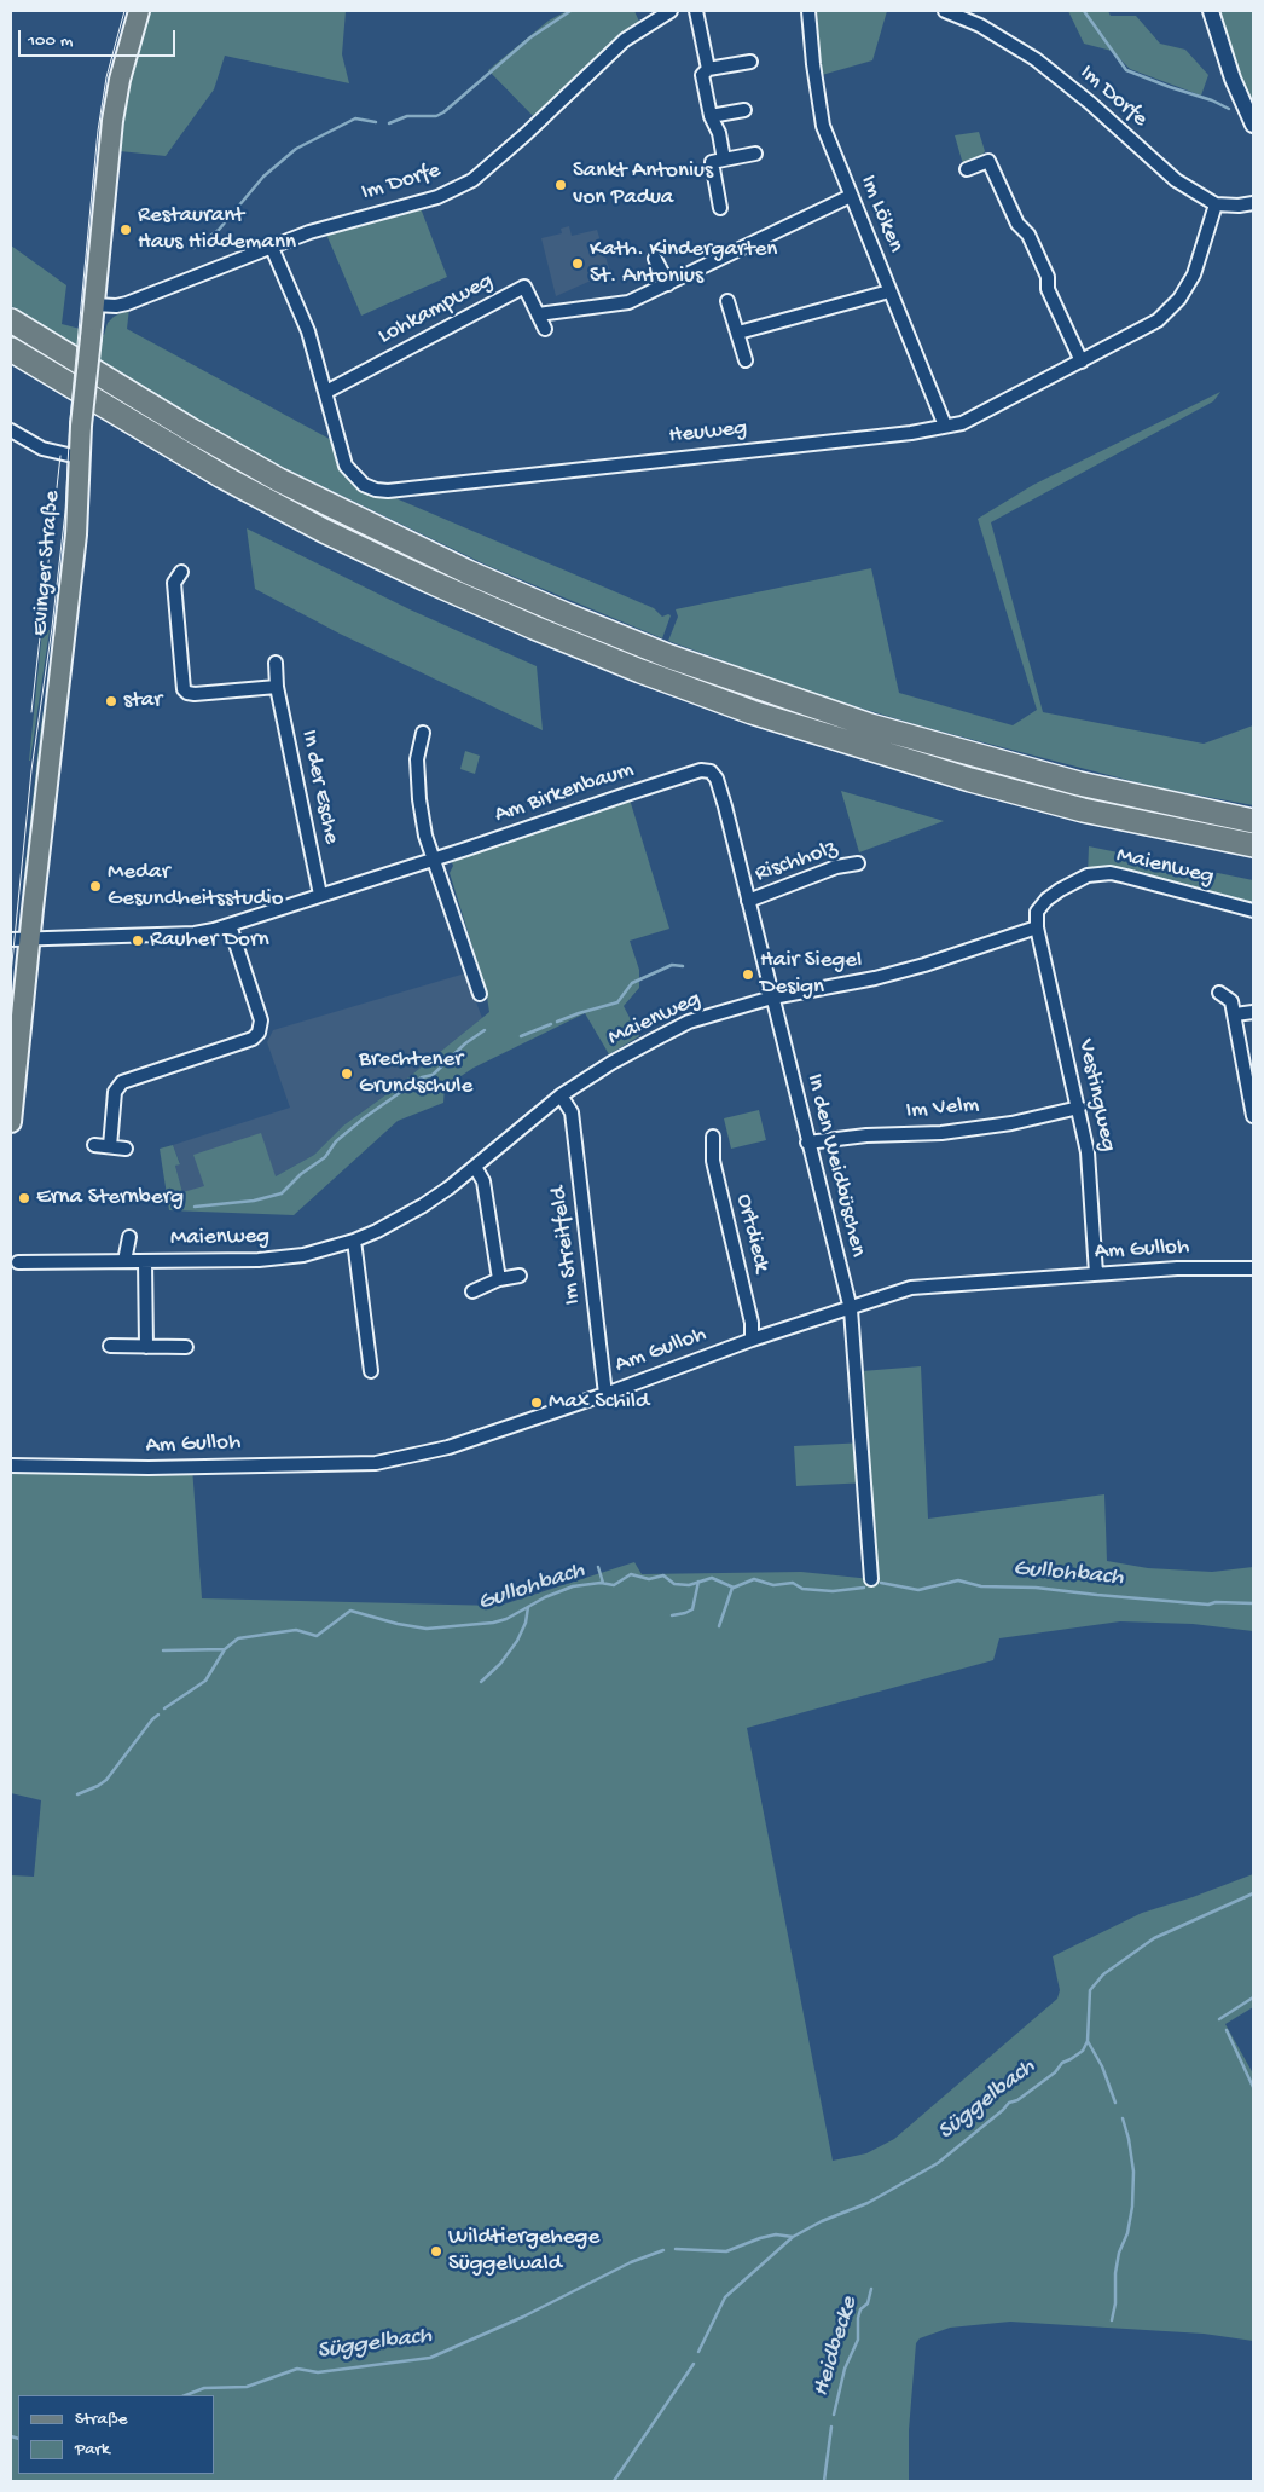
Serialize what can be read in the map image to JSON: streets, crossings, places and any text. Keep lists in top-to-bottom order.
{
  "streets": {
    "main road": ["Evinger Straße"],
    "street": [
      "Im Dorfe",
      "Im Löken",
      "Lohkampweg",
      "Heuweg",
      "In der Esche",
      "Am Birkenbaum",
      "Rischholz",
      "Maienweg",
      "Vestingweg",
      "Im Velm",
      "In den Weidbüschen",
      "Ortdieck",
      "Im Streitfeld",
      "Am Gulloh"
    ]
  },
  "crossings": [
    ["Im Dorfe", "Heuweg"],
    ["Im Dorfe", "Evinger Straße"],
    ["Im Löken", "Heuweg"],
    ["Lohkampweg", "Heuweg"],
    ["Evinger Straße", "Am Birkenbaum"],
    ["In der Esche", "Am Birkenbaum"],
    ["Am Birkenbaum", "In den Weidbüschen"],
    ["Rischholz", "In den Weidbüschen"],
    ["Maienweg", "Vestingweg"],
    ["Maienweg", "In den Weidbüschen"],
    ["Maienweg", "Im Streitfeld"],
    ["Vestingweg", "Im Velm"],
    ["Vestingweg", "Am Gulloh"],
    ["Im Velm", "In den Weidbüschen"],
    ["In den Weidbüschen", "Am Gulloh"],
    ["Ortdieck", "Am Gulloh"],
    ["Im Streitfeld", "Am Gulloh"]
  ],
  "water": ["Gullohbach", "Süggelbach", "Heidbecke"],
  "places": [
    "Sankt Antonius von Padua",
    "Restaurant Haus Hiddemann",
    "Kath. Kindergarten St. Antonius",
    "star",
    "Medar Gesundheitsstudio",
    "Rauher Dorn",
    "Hair Siegel Design",
    "Brechtener Grundschule",
    "Erna Sternberg",
    "Max Schild",
    "Wildtiergehege Süggelwald"
  ],
  "legend": ["Straße", "Park"],
  "scale_bar": "100 m"
}
